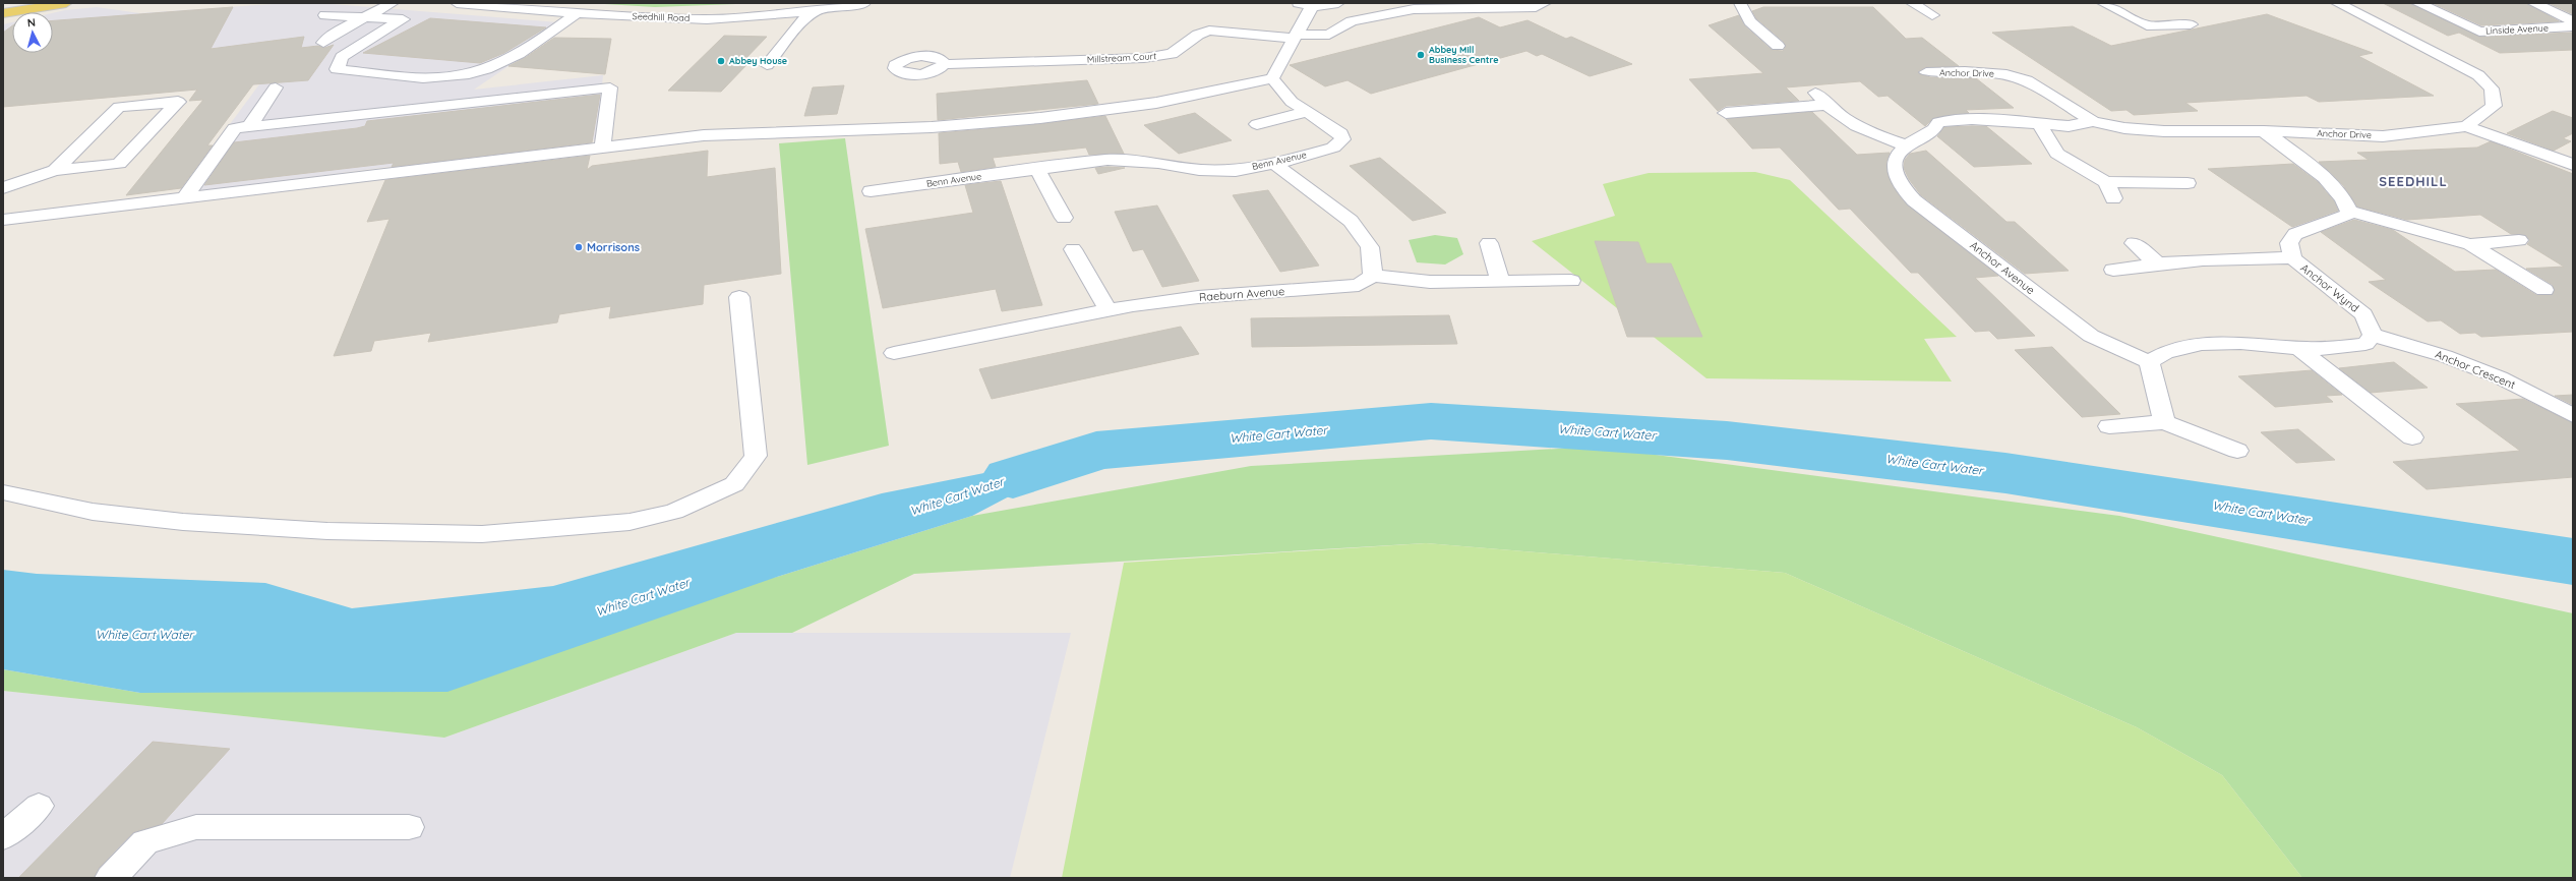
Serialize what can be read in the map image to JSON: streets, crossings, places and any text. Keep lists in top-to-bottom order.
{
  "streets": {
    "street": [
      "Seedhill Road",
      "Linside Avenue",
      "Millstream Court",
      "Anchor Drive",
      "Benn Avenue",
      "Anchor Avenue",
      "Anchor Wynd",
      "Raeburn Avenue",
      "Anchor Crescent"
    ]
  },
  "crossings": [
    ["Anchor Drive", "Anchor Avenue"],
    ["Anchor Wynd", "Anchor Crescent"]
  ],
  "districts": ["SEEDHILL"],
  "water": ["White Cart Water"],
  "places": ["Abbey Mill Business Centre", "Abbey House", "Morrisons"],
  "north": "top"
}
